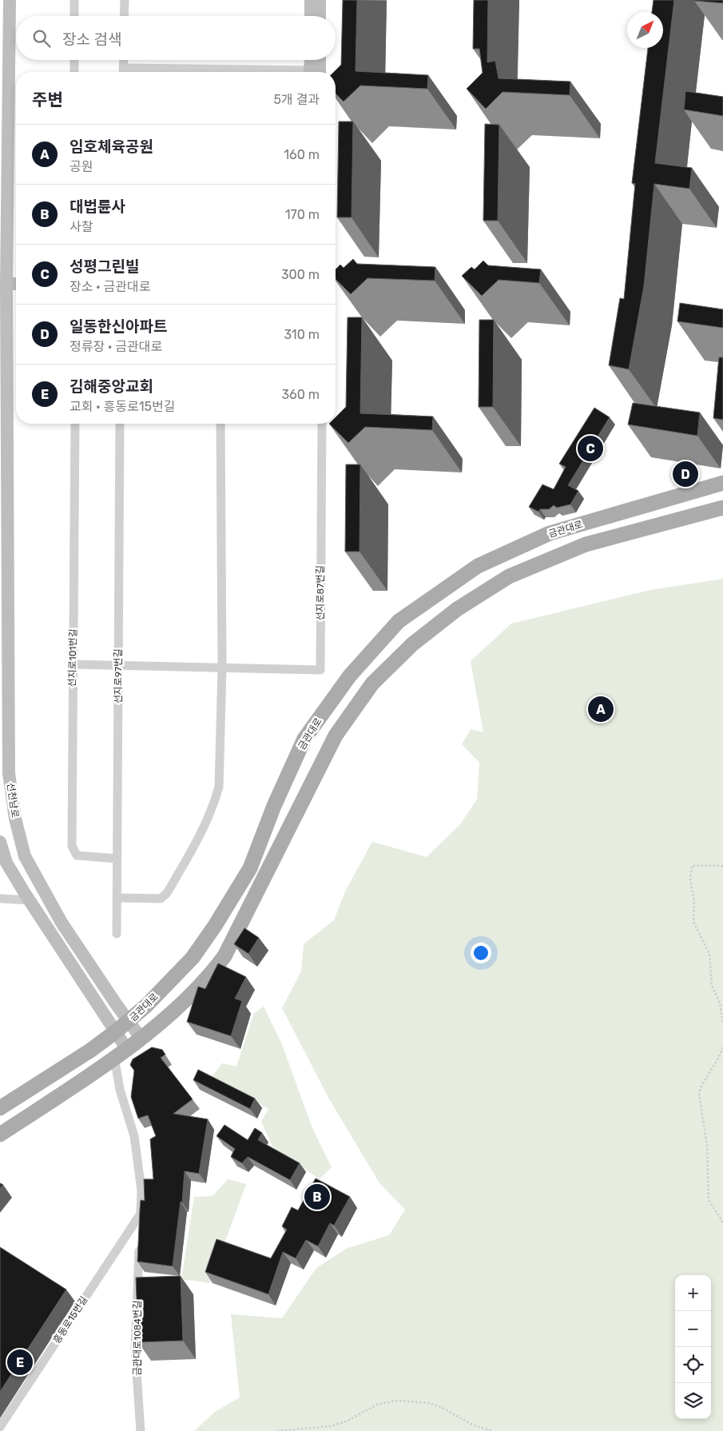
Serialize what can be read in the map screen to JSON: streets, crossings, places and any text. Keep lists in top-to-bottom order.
{
  "streets": {
    "main road": ["금관대로", "선천남로"],
    "street": [
      "선지로87번길",
      "선지로101번길",
      "선지로97번길",
      "흥동로15번길",
      "금관대로1084번길"
    ]
  },
  "crossings": [
    ["금관대로", "선천남로"],
    ["선지로87번길", "선지로101번길"],
    ["선지로87번길", "선지로97번길"],
    ["선지로101번길", "선지로97번길"]
  ],
  "north": "top right",
  "page": {
    "search": "장소 검색",
    "heading": ["주변", "5개 결과"],
    "list": [
      {
        "mark": "A",
        "name": "임호체육공원",
        "note": "공원",
        "value": "160 m"
      },
      {
        "mark": "B",
        "name": "대법륜사",
        "note": "사찰",
        "value": "170 m"
      },
      {
        "mark": "C",
        "name": "성평그린빌",
        "note": "장소 · 금관대로",
        "value": "300 m"
      },
      {
        "mark": "D",
        "name": "일동한신아파트",
        "note": "정류장 · 금관대로",
        "value": "310 m"
      },
      {
        "mark": "E",
        "name": "김해중앙교회",
        "note": "교회 · 흥동로15번길",
        "value": "360 m"
      }
    ],
    "pins": [
      "C",
      "D",
      "A",
      "B",
      "E"
    ],
    "map_buttons": ["+", "−"]
  }
}
